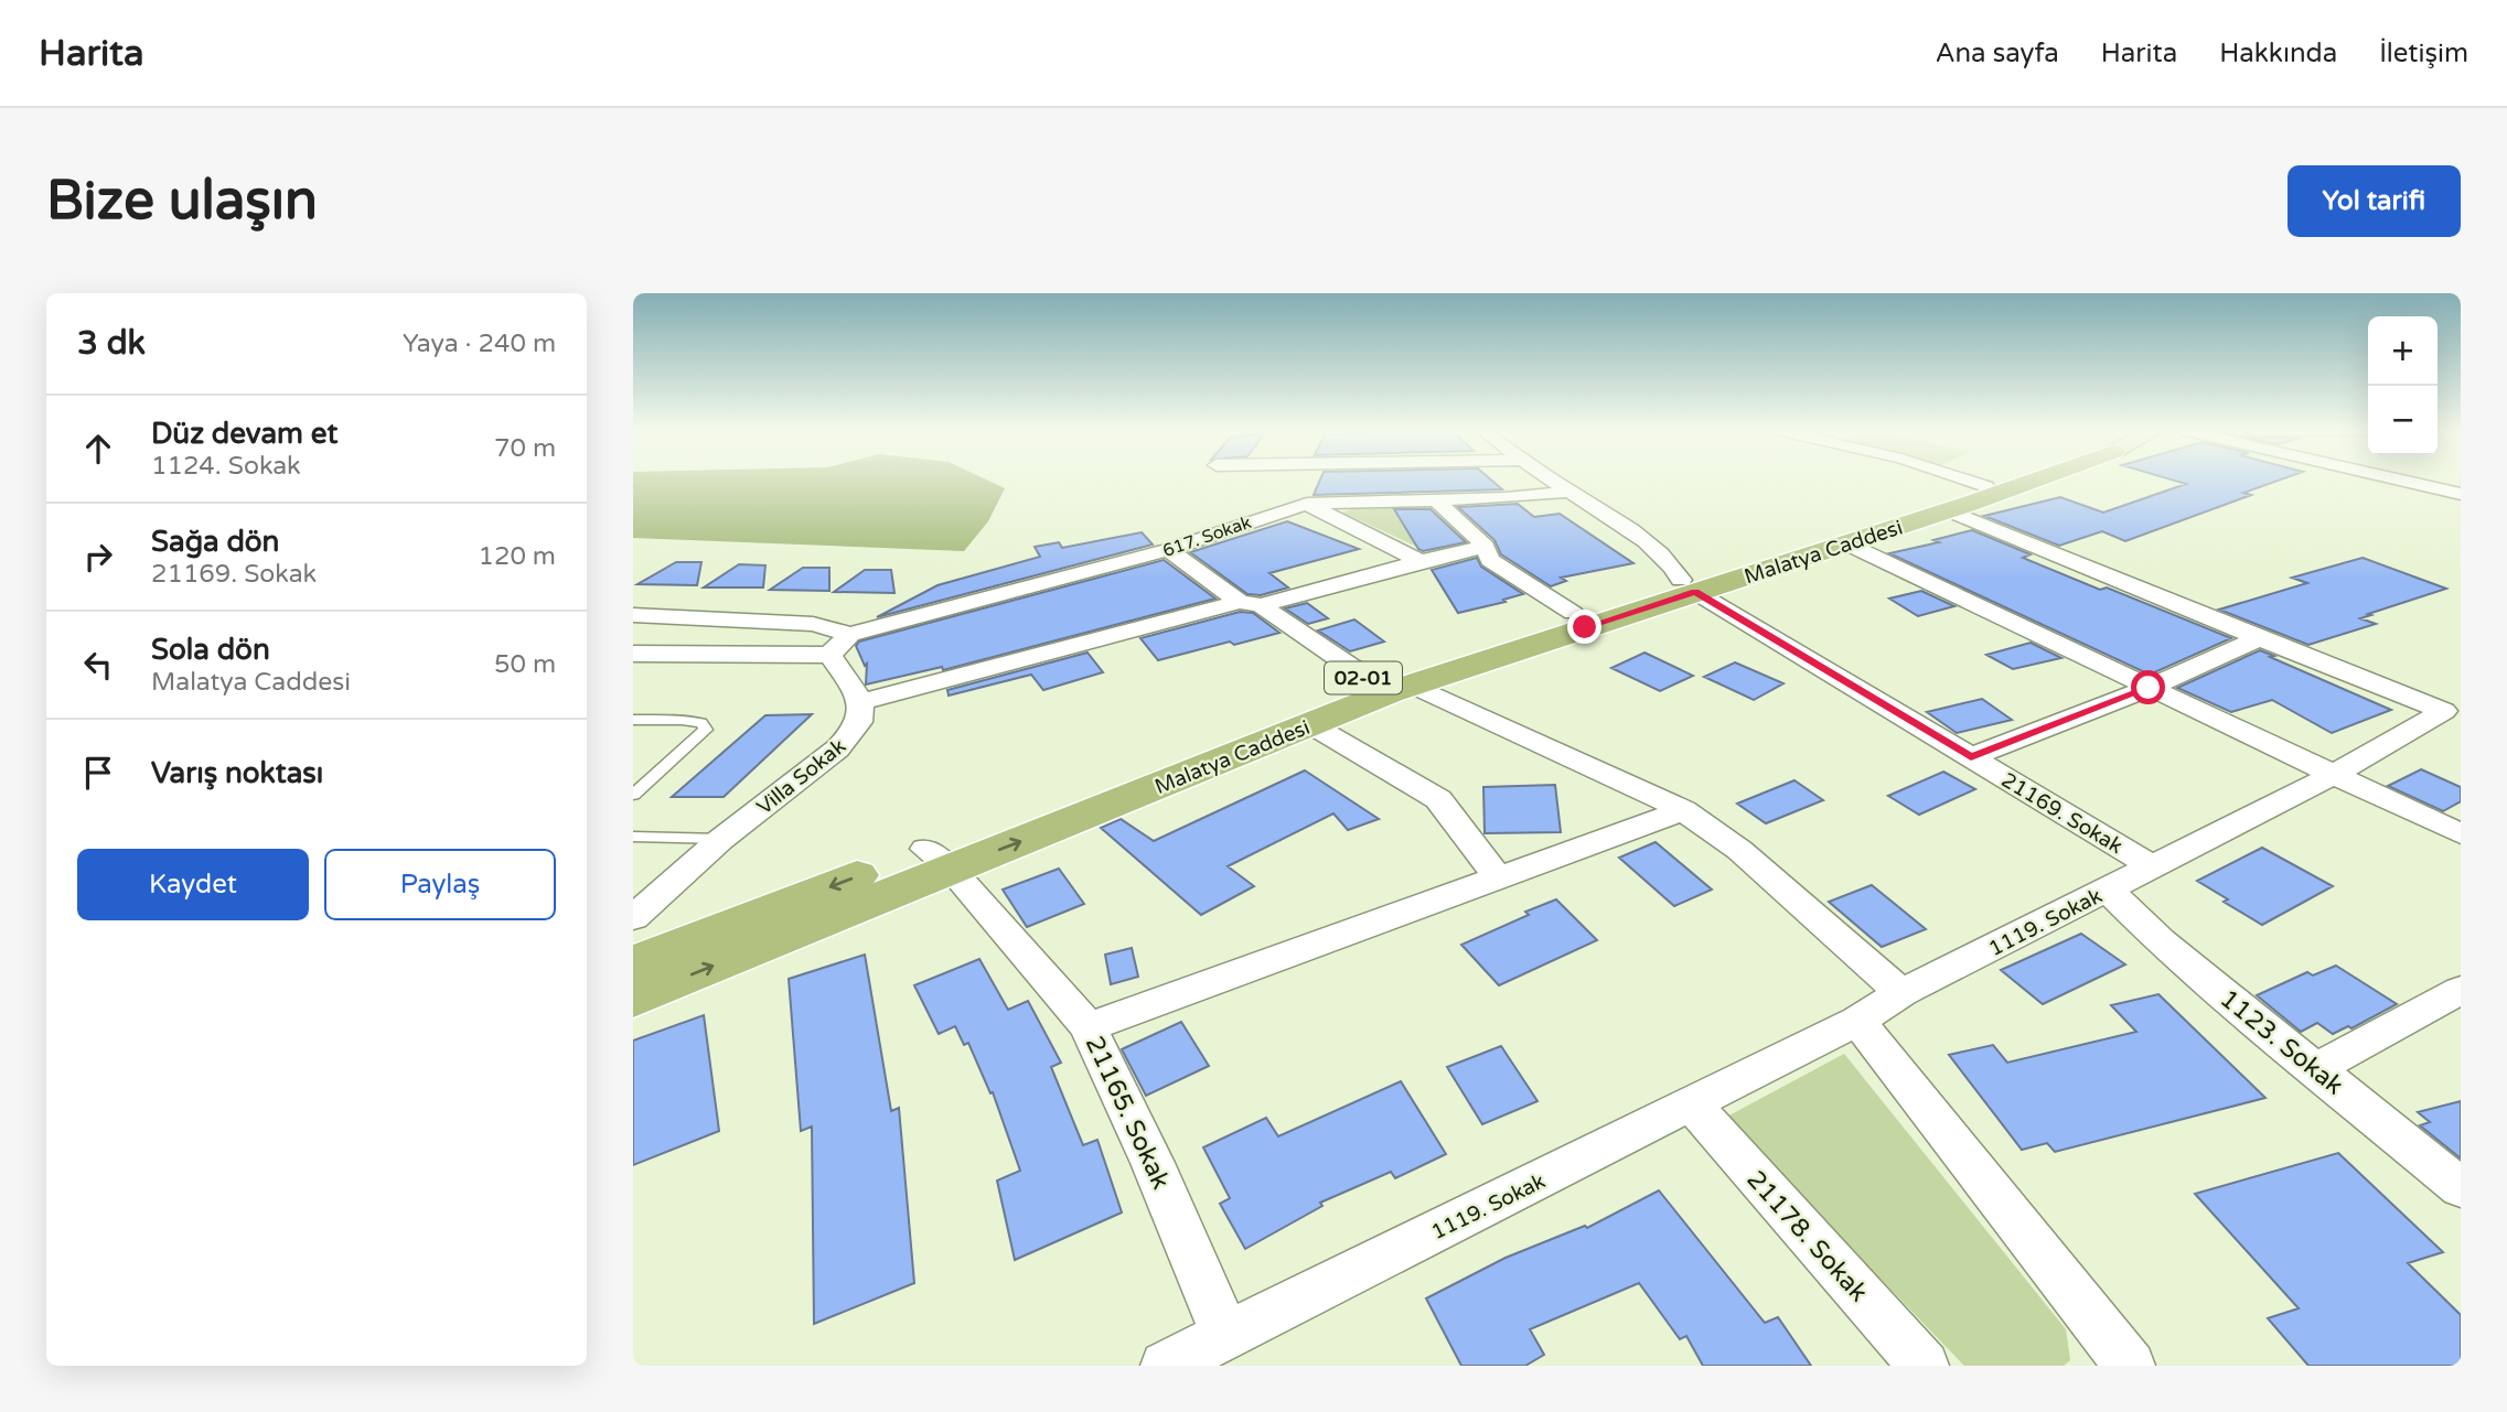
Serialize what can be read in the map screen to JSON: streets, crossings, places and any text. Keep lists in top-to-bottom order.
{
  "streets": {
    "main road": ["Malatya Caddesi", "02-01"],
    "street": [
      "617. Sokak",
      "Villa Sokak",
      "21169. Sokak",
      "1119. Sokak",
      "1123. Sokak",
      "21165. Sokak",
      "21178. Sokak"
    ]
  },
  "crossings": [
    ["617. Sokak", "21169. Sokak"],
    ["Malatya Caddesi", "21169. Sokak"],
    ["Malatya Caddesi", "1119. Sokak"],
    ["Malatya Caddesi", "21165. Sokak"],
    ["21169. Sokak", "1119. Sokak"],
    ["1119. Sokak", "1123. Sokak"],
    ["1119. Sokak", "21165. Sokak"],
    ["1119. Sokak", "21178. Sokak"]
  ],
  "page": {
    "header": "Harita",
    "nav": [
      "Ana sayfa",
      "Harita",
      "Hakkında",
      "İletişim"
    ],
    "buttons": [
      "Yol tarifi",
      ["Kaydet", "Paylaş"]
    ],
    "title": "Bize ulaşın",
    "heading": ["3 dk", "Yaya · 240 m"],
    "map_buttons": ["+", "−"],
    "list": [
      ["Düz devam et", "1124. Sokak", "70 m"],
      ["Sağa dön", "21169. Sokak", "120 m"],
      ["Sola dön", "Malatya Caddesi", "50 m"],
      "Varış noktası"
    ]
  }
}
